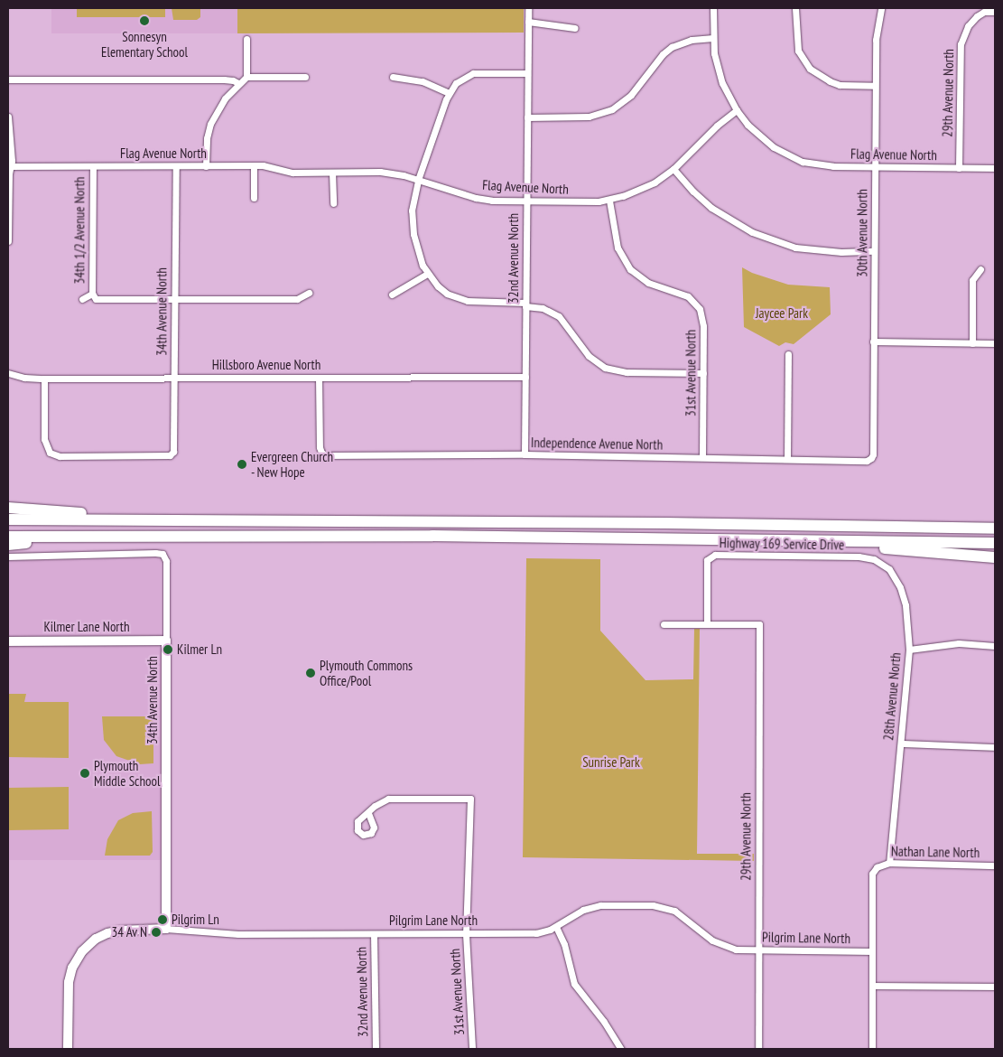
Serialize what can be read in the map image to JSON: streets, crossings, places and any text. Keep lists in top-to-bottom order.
{
  "streets": {
    "street": [
      "29th Avenue North",
      "Flag Avenue North",
      "34th 1/2 Avenue North",
      "30th Avenue North",
      "32nd Avenue North",
      "34th Avenue North",
      "Hillsboro Avenue North",
      "31st Avenue North",
      "Independence Avenue North",
      "Highway 169 Service Drive",
      "Kilmer Lane North",
      "28th Avenue North",
      "Nathan Lane North",
      "Pilgrim Lane North"
    ]
  },
  "crossings": [
    ["29th Avenue North", "Flag Avenue North"],
    ["29th Avenue North", "Highway 169 Service Drive"],
    ["29th Avenue North", "Pilgrim Lane North"],
    ["Flag Avenue North", "34th 1/2 Avenue North"],
    ["Flag Avenue North", "30th Avenue North"],
    ["Flag Avenue North", "32nd Avenue North"],
    ["Flag Avenue North", "34th Avenue North"],
    ["Flag Avenue North", "31st Avenue North"],
    ["30th Avenue North", "Independence Avenue North"],
    ["32nd Avenue North", "Hillsboro Avenue North"],
    ["32nd Avenue North", "Independence Avenue North"],
    ["32nd Avenue North", "Pilgrim Lane North"],
    ["34th Avenue North", "Hillsboro Avenue North"],
    ["34th Avenue North", "Kilmer Lane North"],
    ["34th Avenue North", "Pilgrim Lane North"],
    ["Hillsboro Avenue North", "Independence Avenue North"],
    ["31st Avenue North", "Independence Avenue North"],
    ["31st Avenue North", "Pilgrim Lane North"],
    ["Highway 169 Service Drive", "28th Avenue North"],
    ["28th Avenue North", "Nathan Lane North"],
    ["Nathan Lane North", "Pilgrim Lane North"]
  ],
  "parks": ["Jaycee Park", "Sunrise Park"],
  "places": [
    "Sonnesyn Elementary School",
    "Evergreen Church - New Hope",
    "Kilmer Ln",
    "Plymouth Commons Office/Pool",
    "Plymouth Middle School",
    "Pilgrim Ln",
    "34 Av N"
  ]
}
